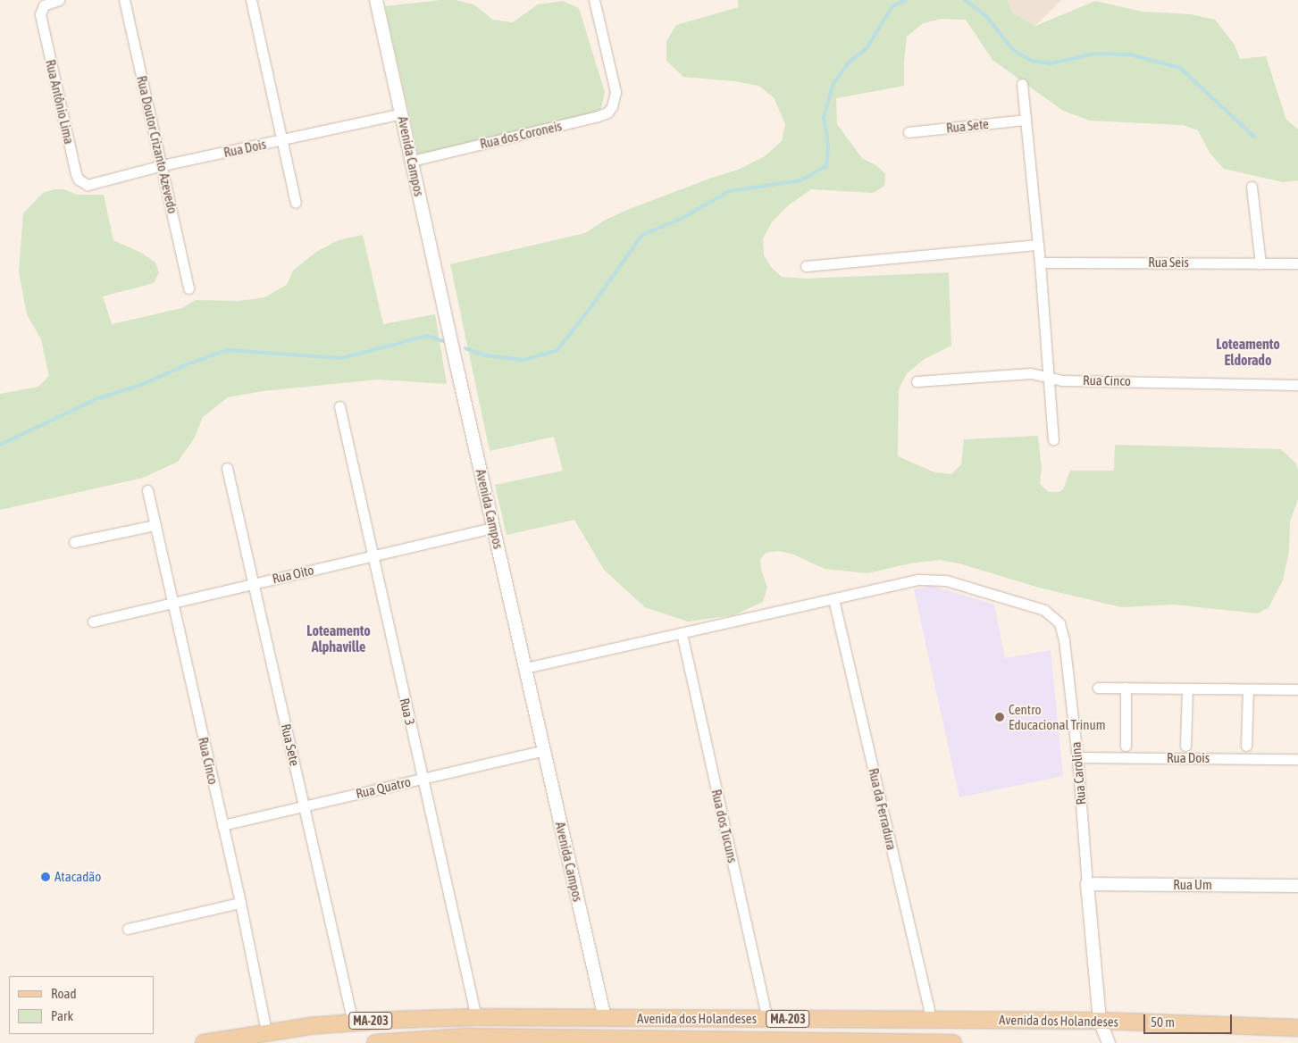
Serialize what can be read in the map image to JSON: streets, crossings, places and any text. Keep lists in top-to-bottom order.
{
  "streets": {
    "main road": ["Avenida dos Holandeses", "MA-203"],
    "street": [
      "Rua Antônio Lima",
      "Rua Sete",
      "Rua dos Coroneis",
      "Rua Doutor Crizanto Azevedo",
      "Rua Dois",
      "Avenida Campos",
      "Rua Seis",
      "Rua Cinco",
      "Rua Oito",
      "Rua 3",
      "Rua Carolina",
      "Rua Quatro",
      "Rua da Ferradura",
      "Rua dos Tucuns",
      "Rua Um"
    ]
  },
  "crossings": [
    ["Rua Antônio Lima", "Rua Dois"],
    ["Rua Sete", "Rua Oito"],
    ["Rua Sete", "Rua Quatro"],
    ["Rua Sete", "Avenida dos Holandeses"],
    ["Rua dos Coroneis", "Avenida Campos"],
    ["Rua Doutor Crizanto Azevedo", "Rua Dois"],
    ["Rua Dois", "Avenida Campos"],
    ["Rua Dois", "Rua Carolina"],
    ["Avenida Campos", "Rua Oito"],
    ["Avenida Campos", "Rua Carolina"],
    ["Avenida Campos", "Rua Quatro"],
    ["Avenida Campos", "Avenida dos Holandeses"],
    ["Rua Cinco", "Rua Oito"],
    ["Rua Cinco", "Rua Quatro"],
    ["Rua Cinco", "Avenida dos Holandeses"],
    ["Rua Oito", "Rua 3"],
    ["Rua 3", "Rua Quatro"],
    ["Rua 3", "Avenida dos Holandeses"],
    ["Rua Carolina", "Rua da Ferradura"],
    ["Rua Carolina", "Rua dos Tucuns"],
    ["Rua Carolina", "Rua Um"],
    ["Rua Carolina", "Avenida dos Holandeses"],
    ["Rua da Ferradura", "Avenida dos Holandeses"],
    ["Rua dos Tucuns", "Avenida dos Holandeses"]
  ],
  "districts": ["Loteamento Eldorado", "Loteamento Alphaville"],
  "places": ["Centro Educacional Trinum", "Atacadão"],
  "legend": ["Road", "Park"],
  "scale_bar": "50 m"
}
